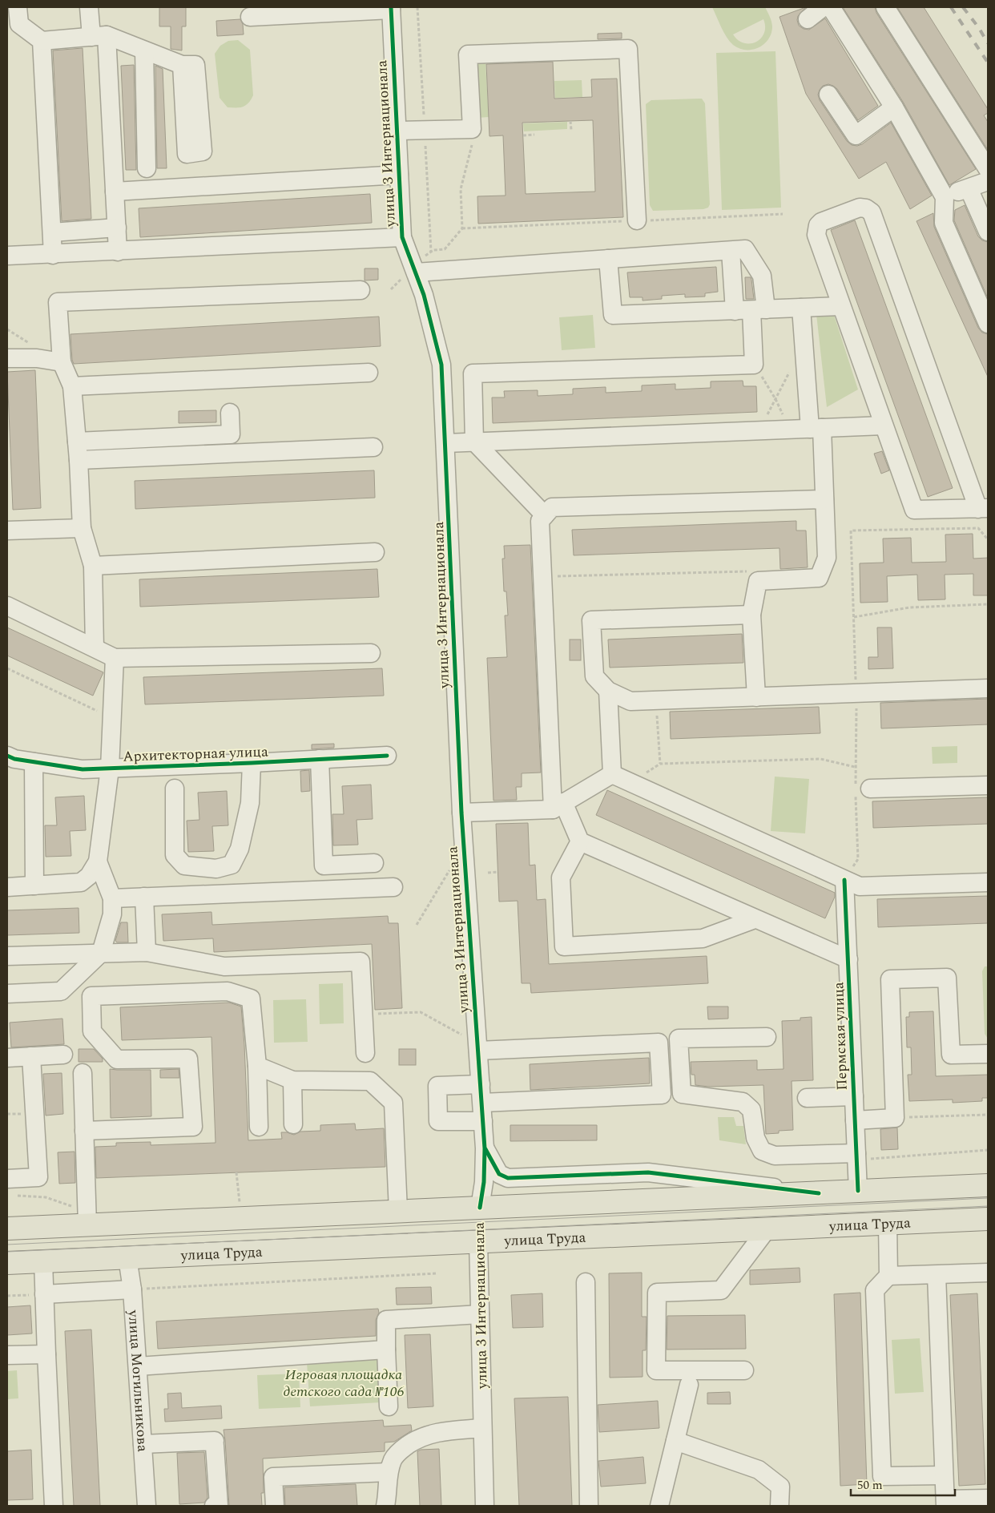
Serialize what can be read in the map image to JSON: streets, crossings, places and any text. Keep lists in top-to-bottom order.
{
  "streets": {
    "main road": ["улица 3 Интернационала", "улица Труда"],
    "street": ["Архитекторная улица", "Пермская улица", "улица Могильникова"]
  },
  "crossings": [
    ["улица 3 Интернационала", "улица Труда"],
    ["улица Труда", "улица Могильникова"]
  ],
  "parks": ["Игровая площадка детского сада №106"],
  "scale_bar": "50 m"
}
